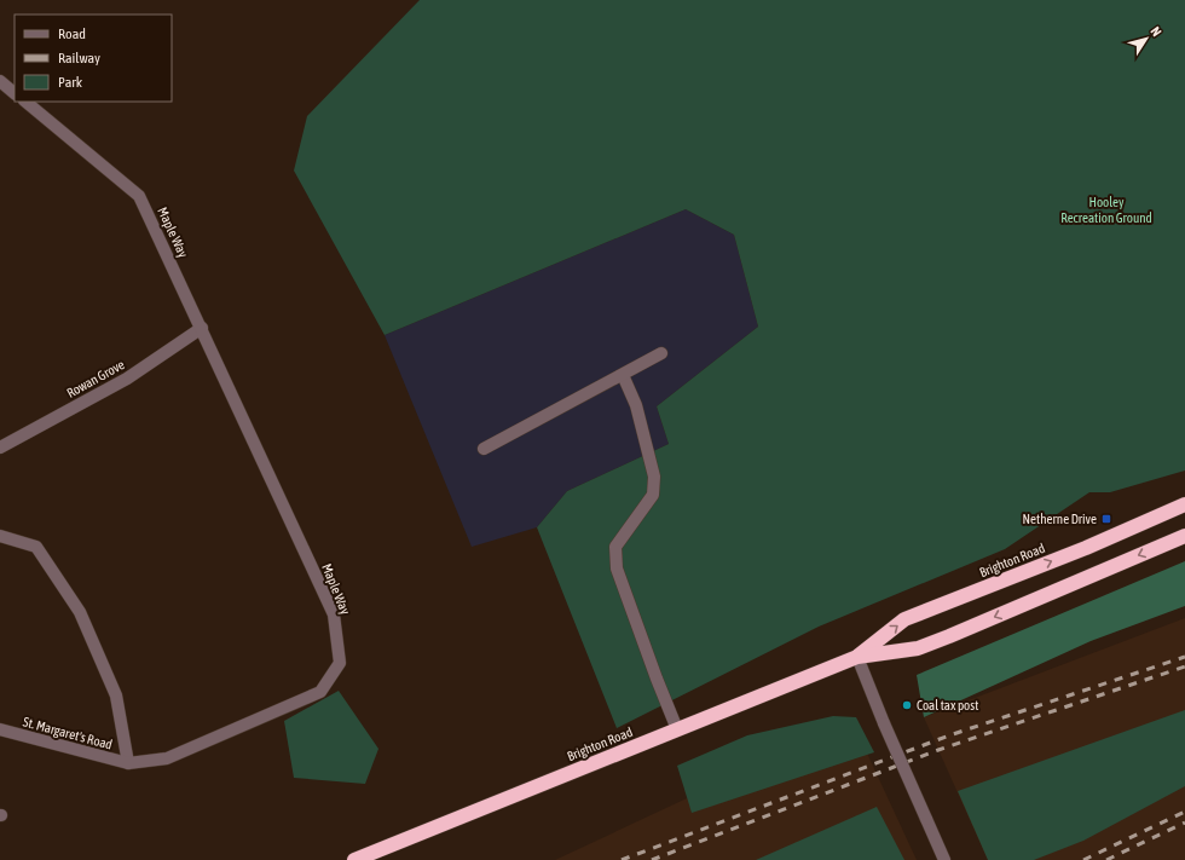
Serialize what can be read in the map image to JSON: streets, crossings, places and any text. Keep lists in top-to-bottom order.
{
  "streets": {
    "highway": ["Brighton Road"],
    "street": ["Maple Way", "Rowan Grove", "St. Margaret's Road"]
  },
  "crossings": [
    ["Maple Way", "Rowan Grove"],
    ["Maple Way", "St. Margaret's Road"]
  ],
  "parks": ["Hooley Recreation Ground"],
  "places": {
    "transit": ["Netherne Drive"],
    "other": ["Coal tax post"]
  },
  "legend": ["Road", "Railway", "Park"],
  "north": "top right"
}
